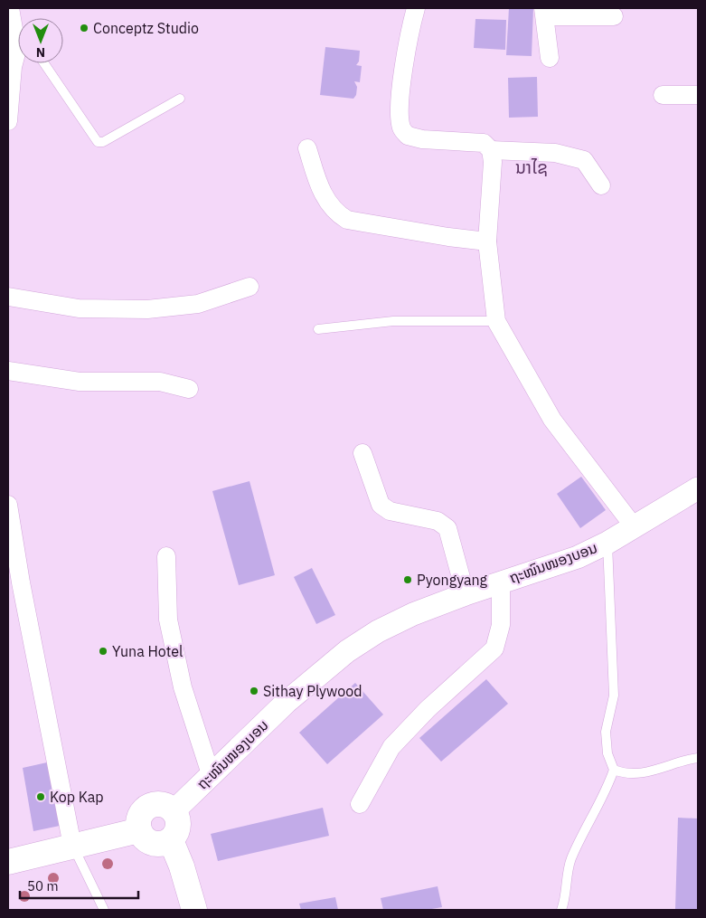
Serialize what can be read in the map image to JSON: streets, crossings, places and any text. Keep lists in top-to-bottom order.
{
  "streets": {
    "street": ["ຖະໜົນໜອງບອນ"]
  },
  "districts": ["ນາໄຊ"],
  "places": [
    "Conceptz Studio",
    "Pyongyang",
    "Yuna Hotel",
    "Sithay Plywood",
    "Kop Kap"
  ],
  "scale_bar": "50 m",
  "north": "bottom"
}
